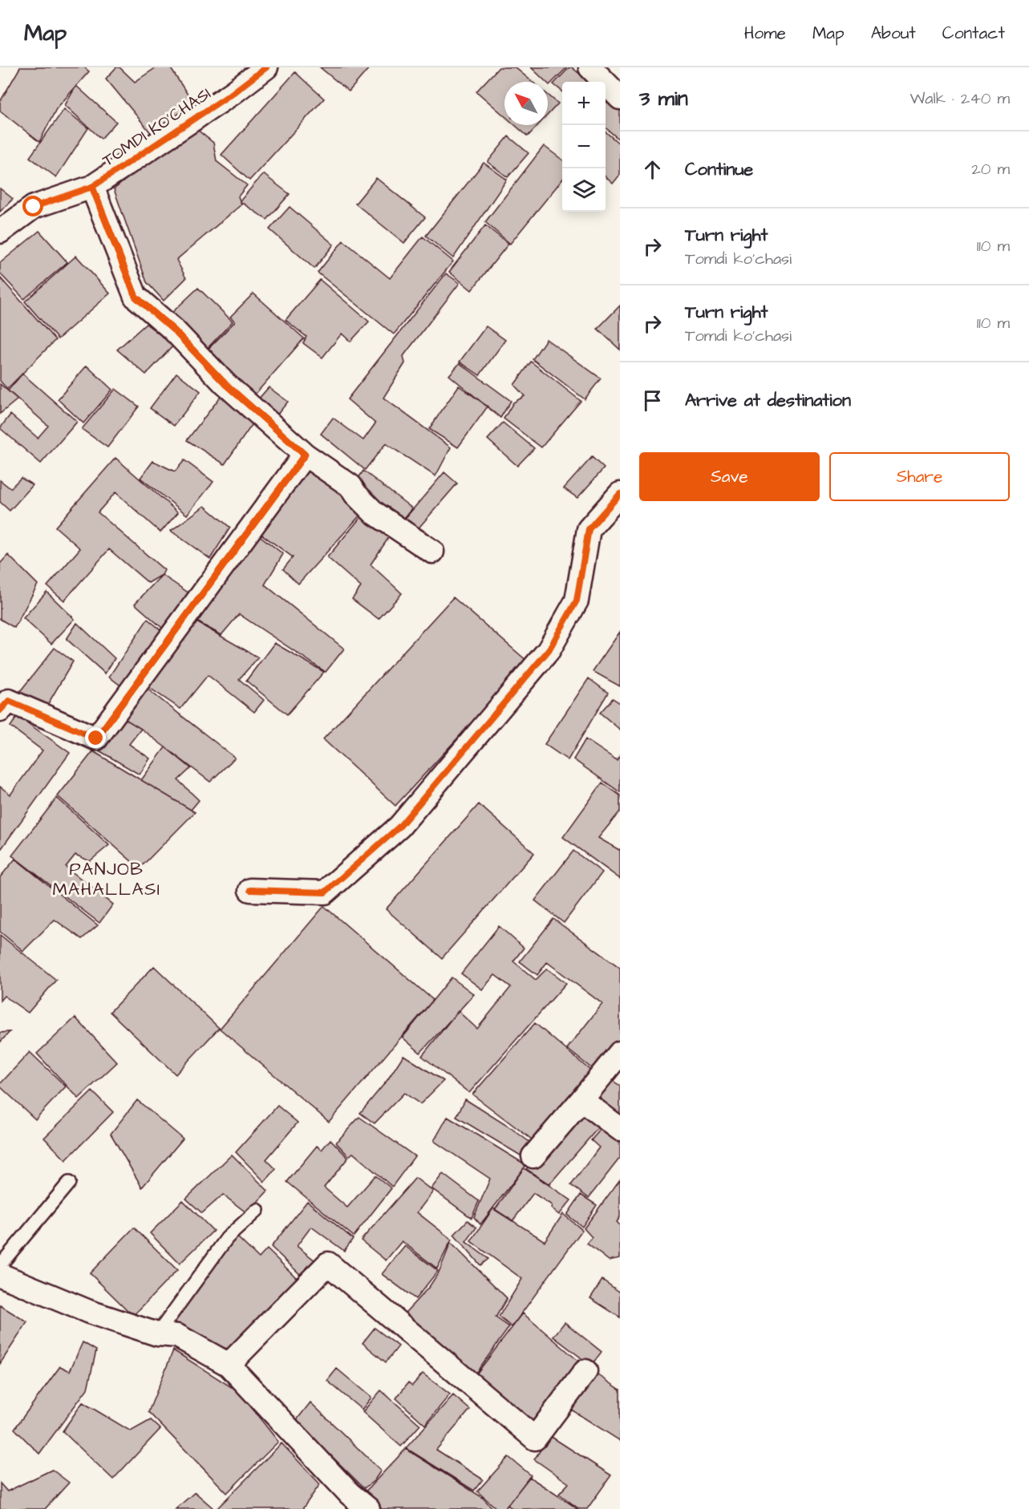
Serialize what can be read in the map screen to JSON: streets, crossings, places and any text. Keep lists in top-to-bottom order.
{
  "streets": {
    "street": ["TOMDI KO'CHASI"]
  },
  "districts": ["PANJOB MAHALLASI"],
  "north": "top left",
  "page": {
    "header": "Map",
    "nav": [
      "Home",
      "Map",
      "About",
      "Contact"
    ],
    "heading": ["3 min", "Walk · 240 m"],
    "map_buttons": ["+", "−"],
    "list": [
      ["Continue", "20 m"],
      ["Turn right", "Tomdi ko'chasi", "110 m"],
      ["Turn right", "Tomdi ko'chasi", "110 m"],
      "Arrive at destination"
    ],
    "buttons": ["Save", "Share"]
  }
}
